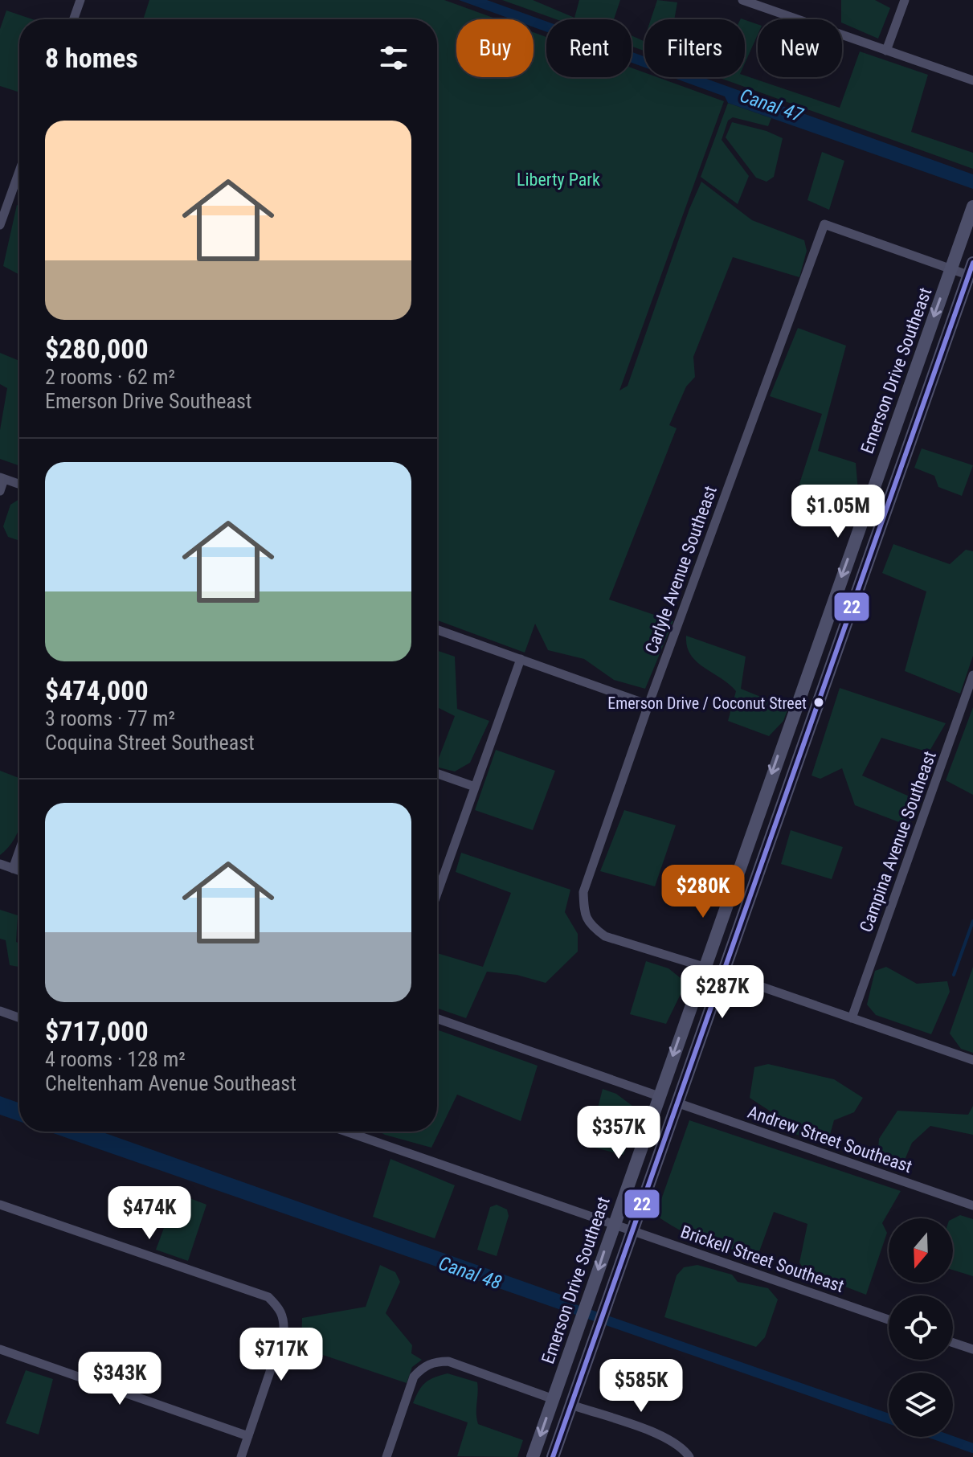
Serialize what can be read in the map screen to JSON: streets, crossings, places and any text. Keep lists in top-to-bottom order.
{
  "streets": {
    "street": [
      "Emerson Drive Southeast",
      "Carlyle Avenue Southeast",
      "Campina Avenue Southeast",
      "Andrew Street Southeast",
      "Brickell Street Southeast"
    ]
  },
  "crossings": [
    ["Emerson Drive Southeast", "Carlyle Avenue Southeast"],
    ["Emerson Drive Southeast", "Andrew Street Southeast"],
    ["Emerson Drive Southeast", "Brickell Street Southeast"]
  ],
  "water": ["Canal 47", "Canal 48"],
  "parks": ["Liberty Park"],
  "places": ["Emerson Drive / Coconut Street"],
  "lines": ["transit line 22"],
  "north": "bottom",
  "page": {
    "chip": [
      "Buy",
      "Rent",
      "Filters",
      "New"
    ],
    "heading": "8 homes",
    "list": [
      {
        "name": "$280,000",
        "note": "2 rooms · 62 m² · Emerson Drive Southeast"
      },
      {
        "name": "$474,000",
        "note": "3 rooms · 77 m² · Coquina Street Southeast"
      },
      {
        "name": "$717,000",
        "note": "4 rooms · 128 m² · Cheltenham Avenue Southeast"
      }
    ],
    "price": [
      "$1.05M",
      "$280K",
      "$287K",
      "$357K",
      "$474K",
      "$717K",
      "$343K",
      "$585K"
    ]
  }
}
